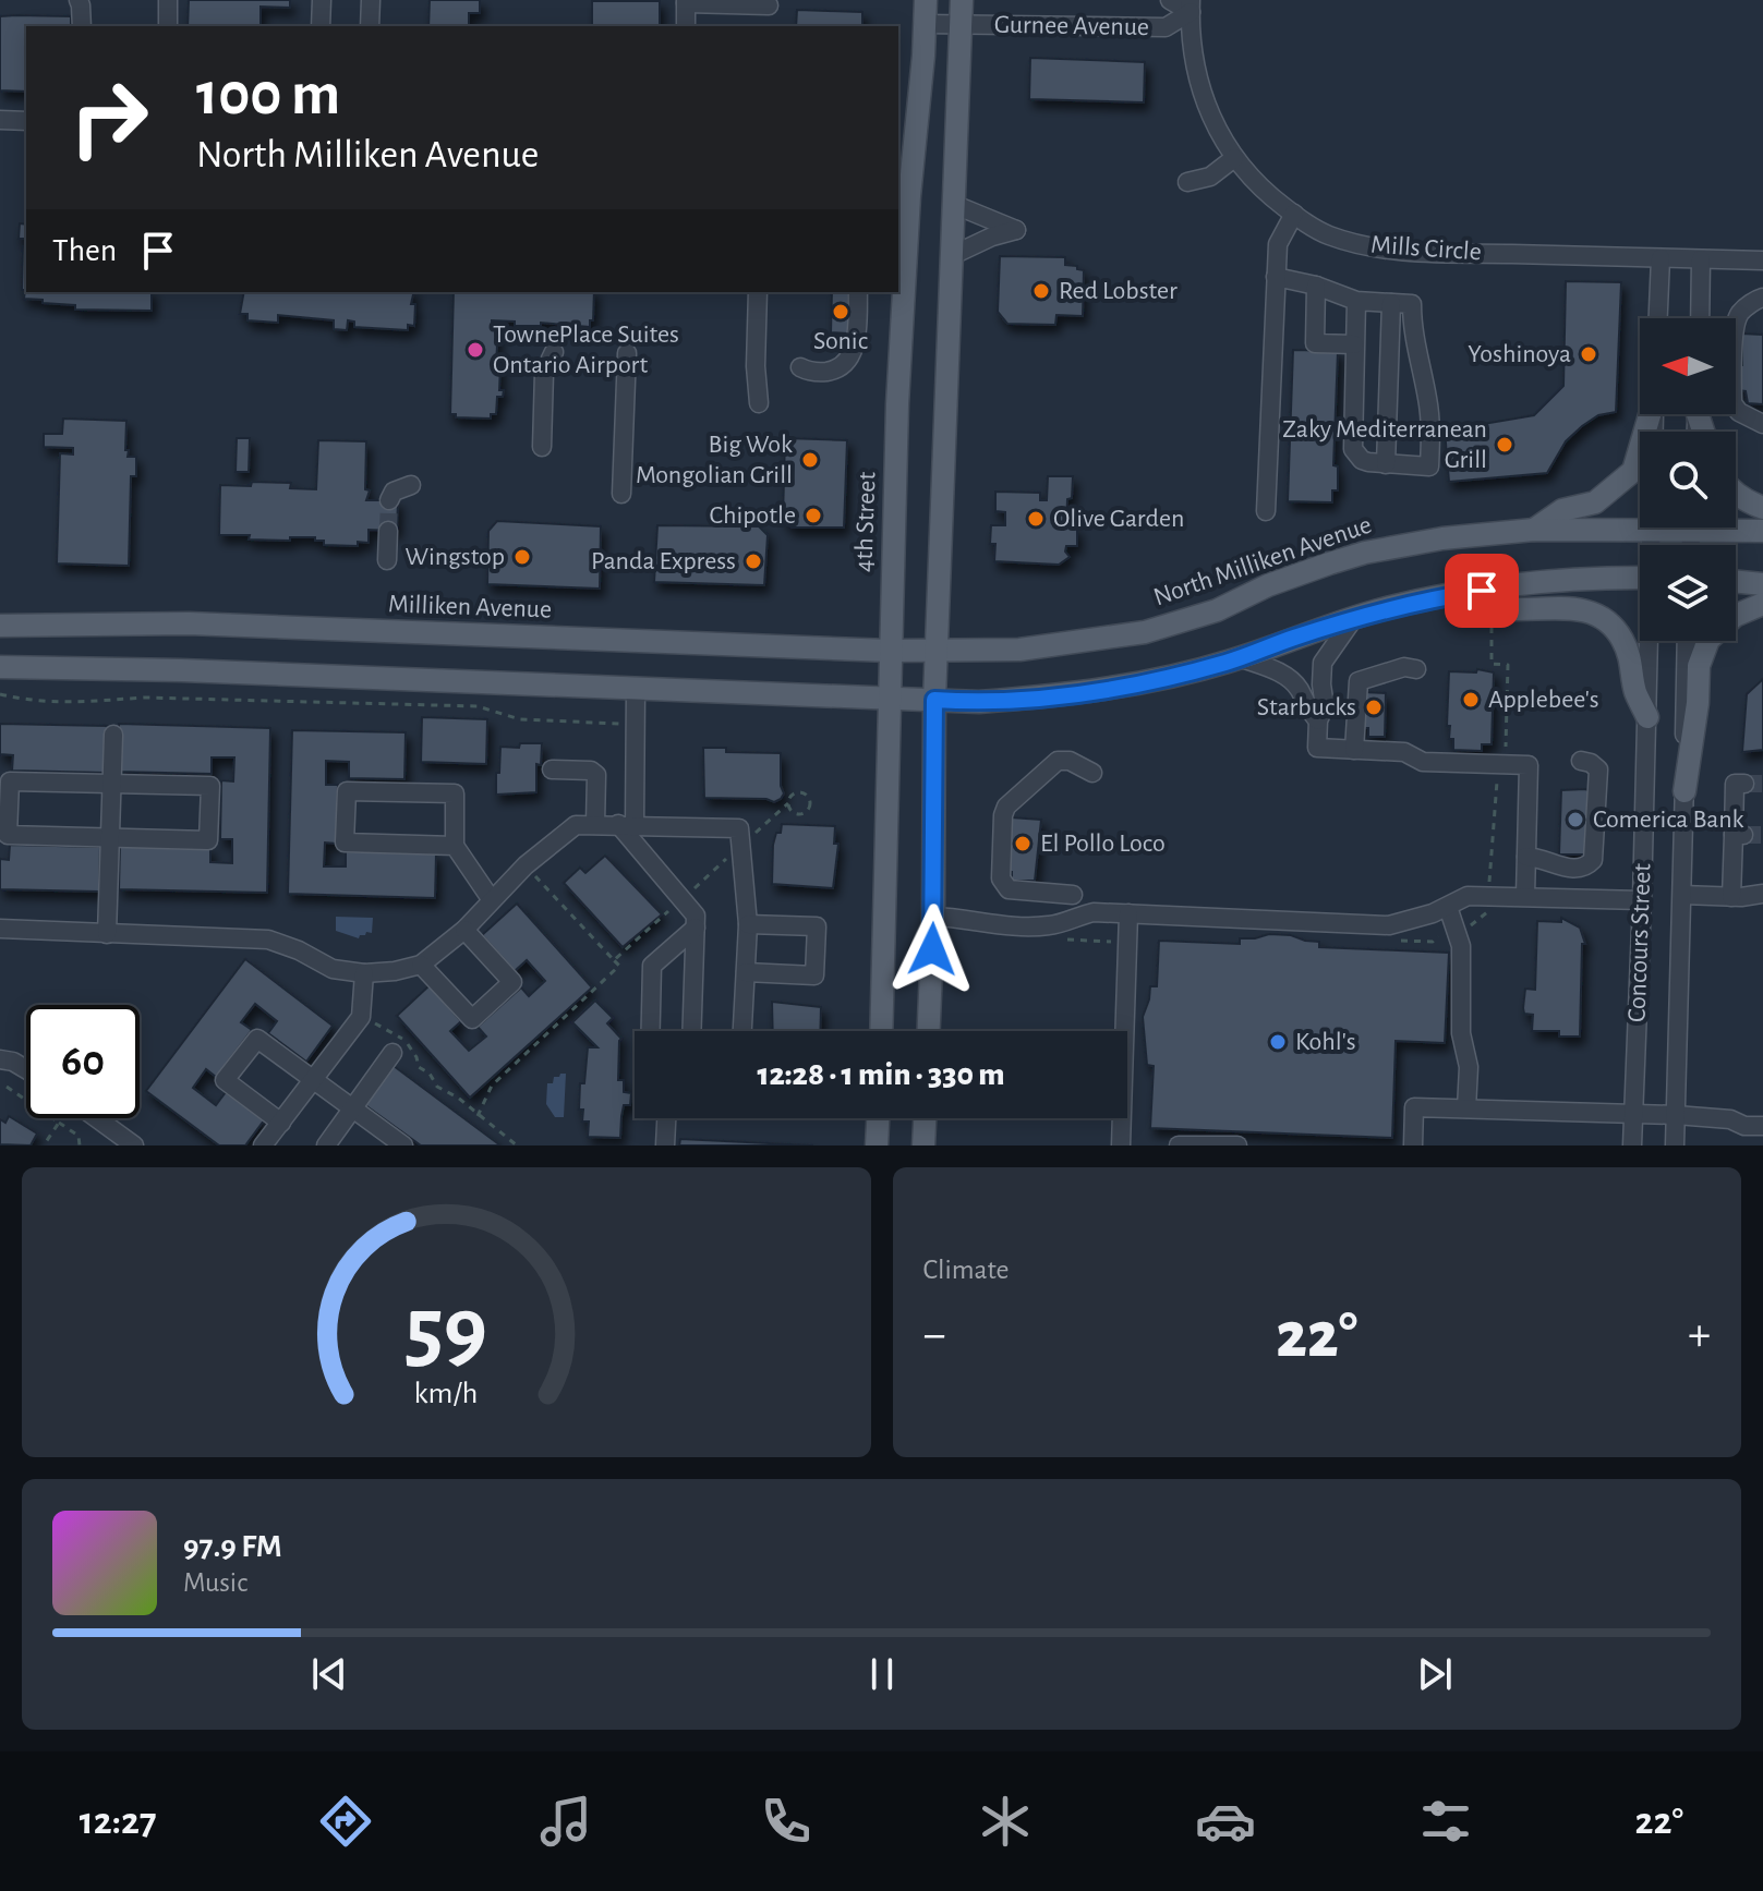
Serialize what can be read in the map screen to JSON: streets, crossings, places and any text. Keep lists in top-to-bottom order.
{
  "streets": {
    "main road": ["4th Street", "North Milliken Avenue", "Milliken Avenue"],
    "street": ["Gurnee Avenue", "Mills Circle", "Concours Street"]
  },
  "crossings": [
    ["Gurnee Avenue", "Mills Circle"],
    ["Gurnee Avenue", "4th Street"],
    ["4th Street", "Milliken Avenue"],
    ["North Milliken Avenue", "Milliken Avenue"],
    ["North Milliken Avenue", "Concours Street"]
  ],
  "places": [
    "Red Lobster",
    "Sonic",
    "TownePlace Suites Ontario Airport",
    "Yoshinoya",
    "Zaky Mediterranean Grill",
    "Big Wok Mongolian Grill",
    "Chipotle",
    "Olive Garden",
    "Wingstop",
    "Panda Express",
    "Applebee's",
    "Starbucks",
    "Comerica Bank",
    "El Pollo Loco",
    "Kohl's"
  ],
  "north": "left",
  "page": {
    "turn": ["100 m", "North Milliken Avenue"],
    "then": "Then",
    "limit": "60",
    "trip": "12:28 · 1 min · 330 m",
    "tile": "Climate",
    "heat": ["−", "22°", "+"],
    "song": ["97.9 FM", "Music"],
    "tabs": ["12:27", "22°"],
    "gauge": ["59", "km/h"]
  }
}
